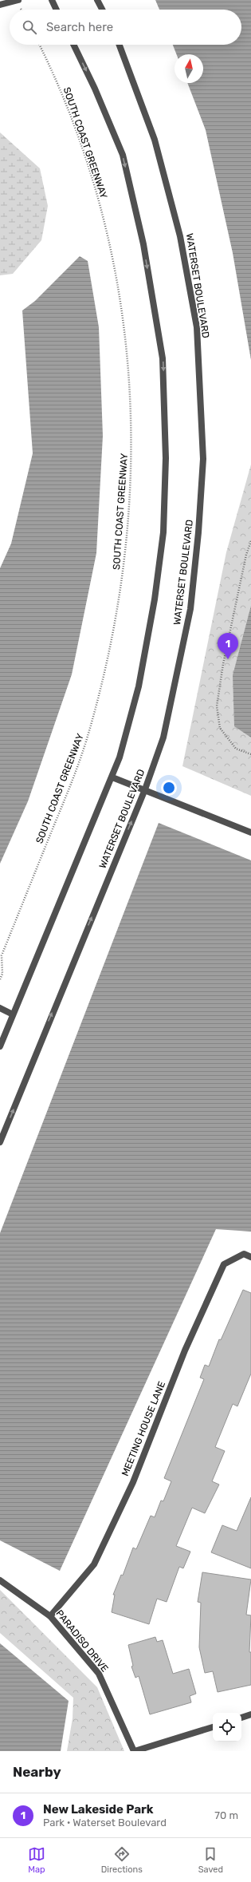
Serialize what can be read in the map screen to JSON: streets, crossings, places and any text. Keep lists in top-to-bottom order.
{
  "streets": {
    "street": ["WATERSET BOULEVARD", "MEETING HOUSE LANE", "PARADISO DRIVE"],
    "path": ["SOUTH COAST GREENWAY"]
  },
  "crossings": [
    ["MEETING HOUSE LANE", "PARADISO DRIVE"]
  ],
  "north": "top",
  "page": {
    "search": "Search here",
    "pins": "1",
    "heading": "Nearby",
    "list": [
      {
        "mark": "1",
        "name": "New Lakeside Park",
        "note": "Park · Waterset Boulevard",
        "value": "70 m"
      }
    ],
    "nav": ["Map", "Directions", "Saved"]
  }
}
